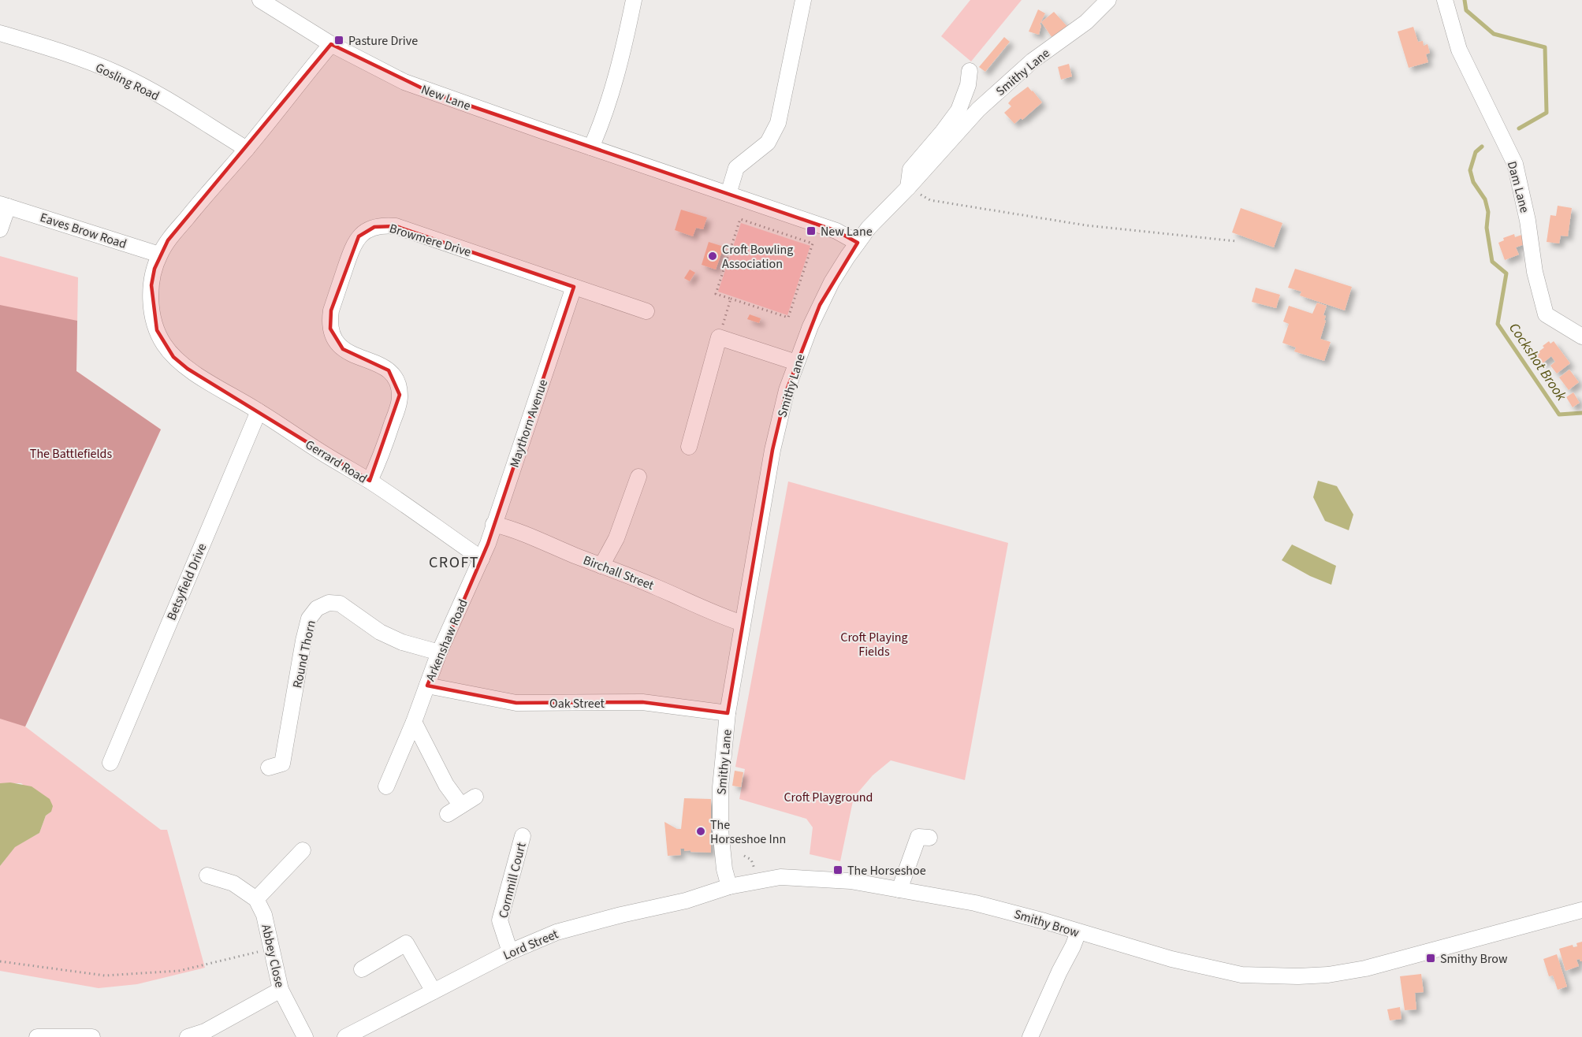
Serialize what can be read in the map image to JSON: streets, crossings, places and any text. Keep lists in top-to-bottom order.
{
  "streets": {
    "street": [
      "Smithy Lane",
      "Gosling Road",
      "New Lane",
      "Dam Lane",
      "Eaves Brow Road",
      "Browmere Drive",
      "Maythorn Avenue",
      "Gerrard Road",
      "Birchall Street",
      "Betsyfield Drive",
      "Arkenshaw Road",
      "Round Thorn",
      "Oak Street",
      "Cornmill Court",
      "Smithy Brow",
      "Lord Street",
      "Abbey Close"
    ]
  },
  "crossings": [
    ["Smithy Lane", "New Lane"],
    ["Smithy Lane", "Birchall Street"],
    ["Smithy Lane", "Oak Street"],
    ["Smithy Lane", "Smithy Brow"],
    ["Smithy Lane", "Lord Street"],
    ["Eaves Brow Road", "Gerrard Road"],
    ["Browmere Drive", "Maythorn Avenue"],
    ["Browmere Drive", "Gerrard Road"],
    ["Maythorn Avenue", "Gerrard Road"],
    ["Maythorn Avenue", "Birchall Street"],
    ["Maythorn Avenue", "Arkenshaw Road"],
    ["Gerrard Road", "Betsyfield Drive"],
    ["Gerrard Road", "Arkenshaw Road"],
    ["Arkenshaw Road", "Round Thorn"],
    ["Arkenshaw Road", "Oak Street"],
    ["Cornmill Court", "Lord Street"],
    ["Smithy Brow", "Lord Street"]
  ],
  "districts": ["CROFT"],
  "water": ["Cockshot Brook"],
  "parks": ["The Battlefields", "Croft Playing Fields", "Croft Playground"],
  "places": {
    "transit": [
      "Pasture Drive",
      "New Lane",
      "The Horseshoe",
      "Smithy Brow"
    ],
    "other": ["Croft Bowling Association", "The Horseshoe Inn"]
  }
}
